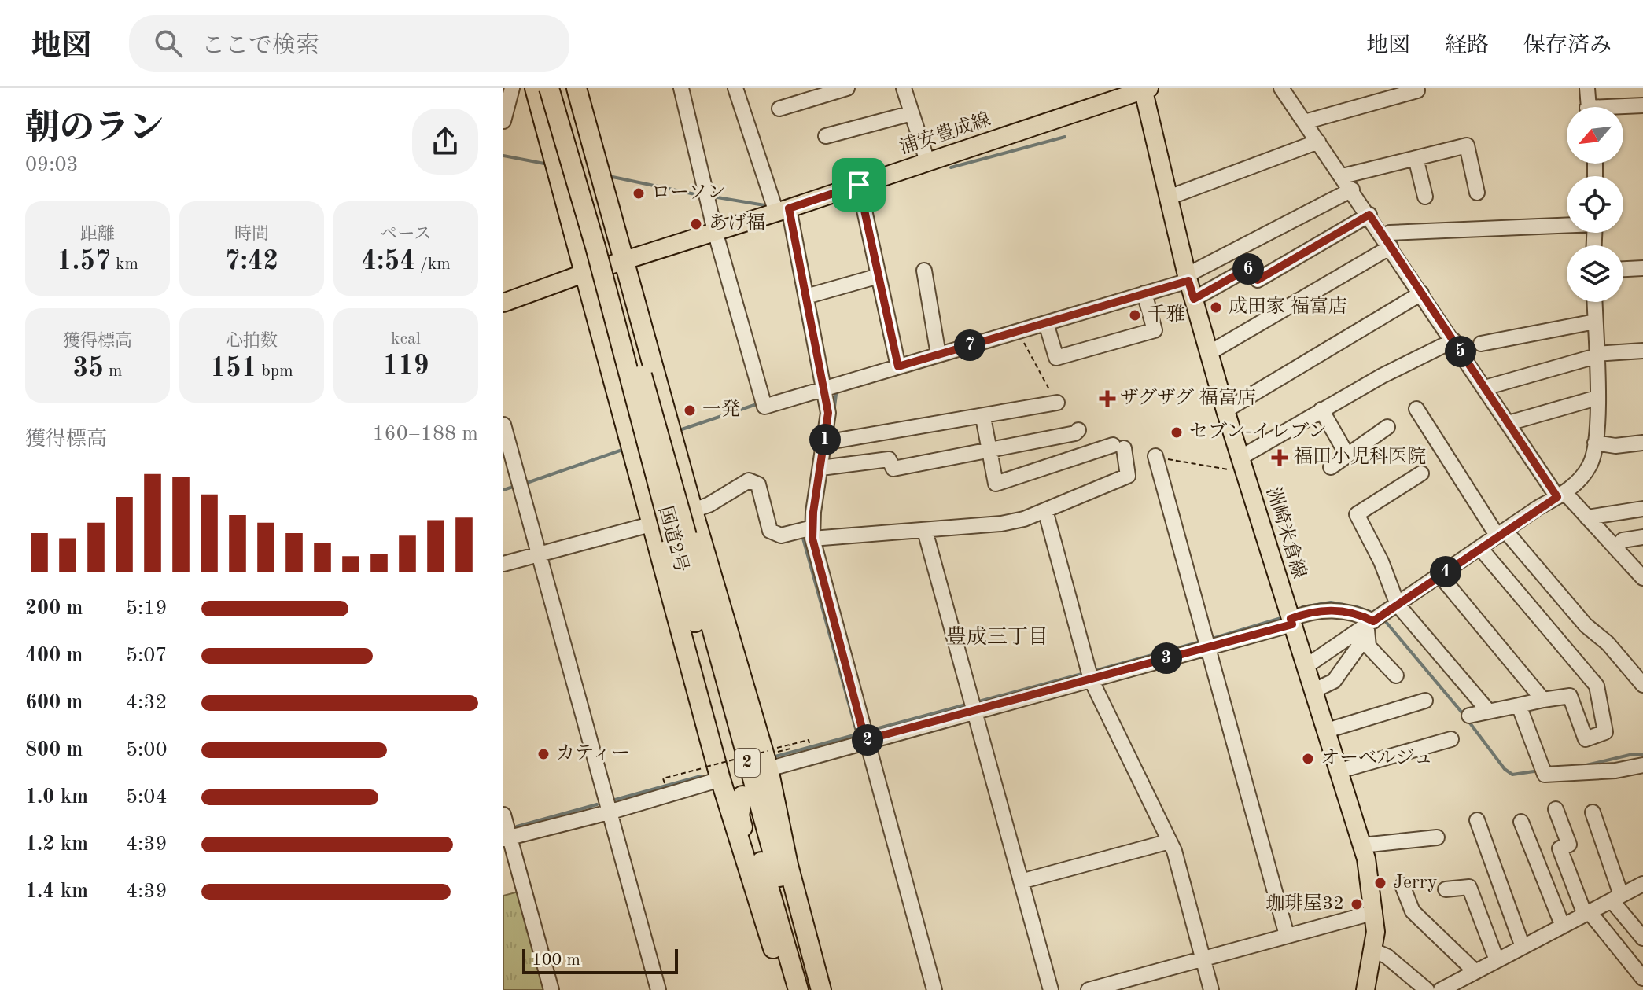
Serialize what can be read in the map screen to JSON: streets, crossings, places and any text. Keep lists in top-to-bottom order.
{
  "streets": {
    "highway": ["国道2号", "2"],
    "main road": ["浦安豊成線", "洲崎米倉線"]
  },
  "crossings": [
    ["浦安豊成線", "洲崎米倉線"],
    ["浦安豊成線", "2"]
  ],
  "districts": ["豊成三丁目"],
  "places": {
    "other": [
      "ローソン",
      "あげ福",
      "成田家 福富店",
      "千雅",
      "一発",
      "セブン-イレブン",
      "カティー",
      "オーベルジュ",
      "Jerry",
      "珈琲屋32"
    ],
    "health": ["ザグザグ 福富店", "福田小児科医院"]
  },
  "scale_bar": "100 m",
  "north": "bottom left",
  "page": {
    "header": "地図",
    "search": "ここで検索",
    "nav": ["地図", "経路", "保存済み"],
    "heading": ["朝のラン", "09:03"],
    "stats": [
      ["距離", "1.57 km"],
      ["時間", "7:42"],
      ["ペース", "4:54 /km"],
      ["獲得標高", "35 m"],
      ["心拍数", "151 bpm"],
      ["kcal", "119"]
    ],
    "pins": [
      "6",
      "7",
      "5",
      "1",
      "4",
      "3",
      "2"
    ],
    "chart": ["獲得標高", "160–188 m"],
    "list": [
      {
        "name": "200 m",
        "note": "5:19"
      },
      {
        "name": "400 m",
        "note": "5:07"
      },
      {
        "name": "600 m",
        "note": "4:32"
      },
      {
        "name": "800 m",
        "note": "5:00"
      },
      {
        "name": "1.0 km",
        "note": "5:04"
      },
      {
        "name": "1.2 km",
        "note": "4:39"
      },
      {
        "name": "1.4 km",
        "note": "4:39"
      }
    ],
    "scale": "100 m"
  }
}
